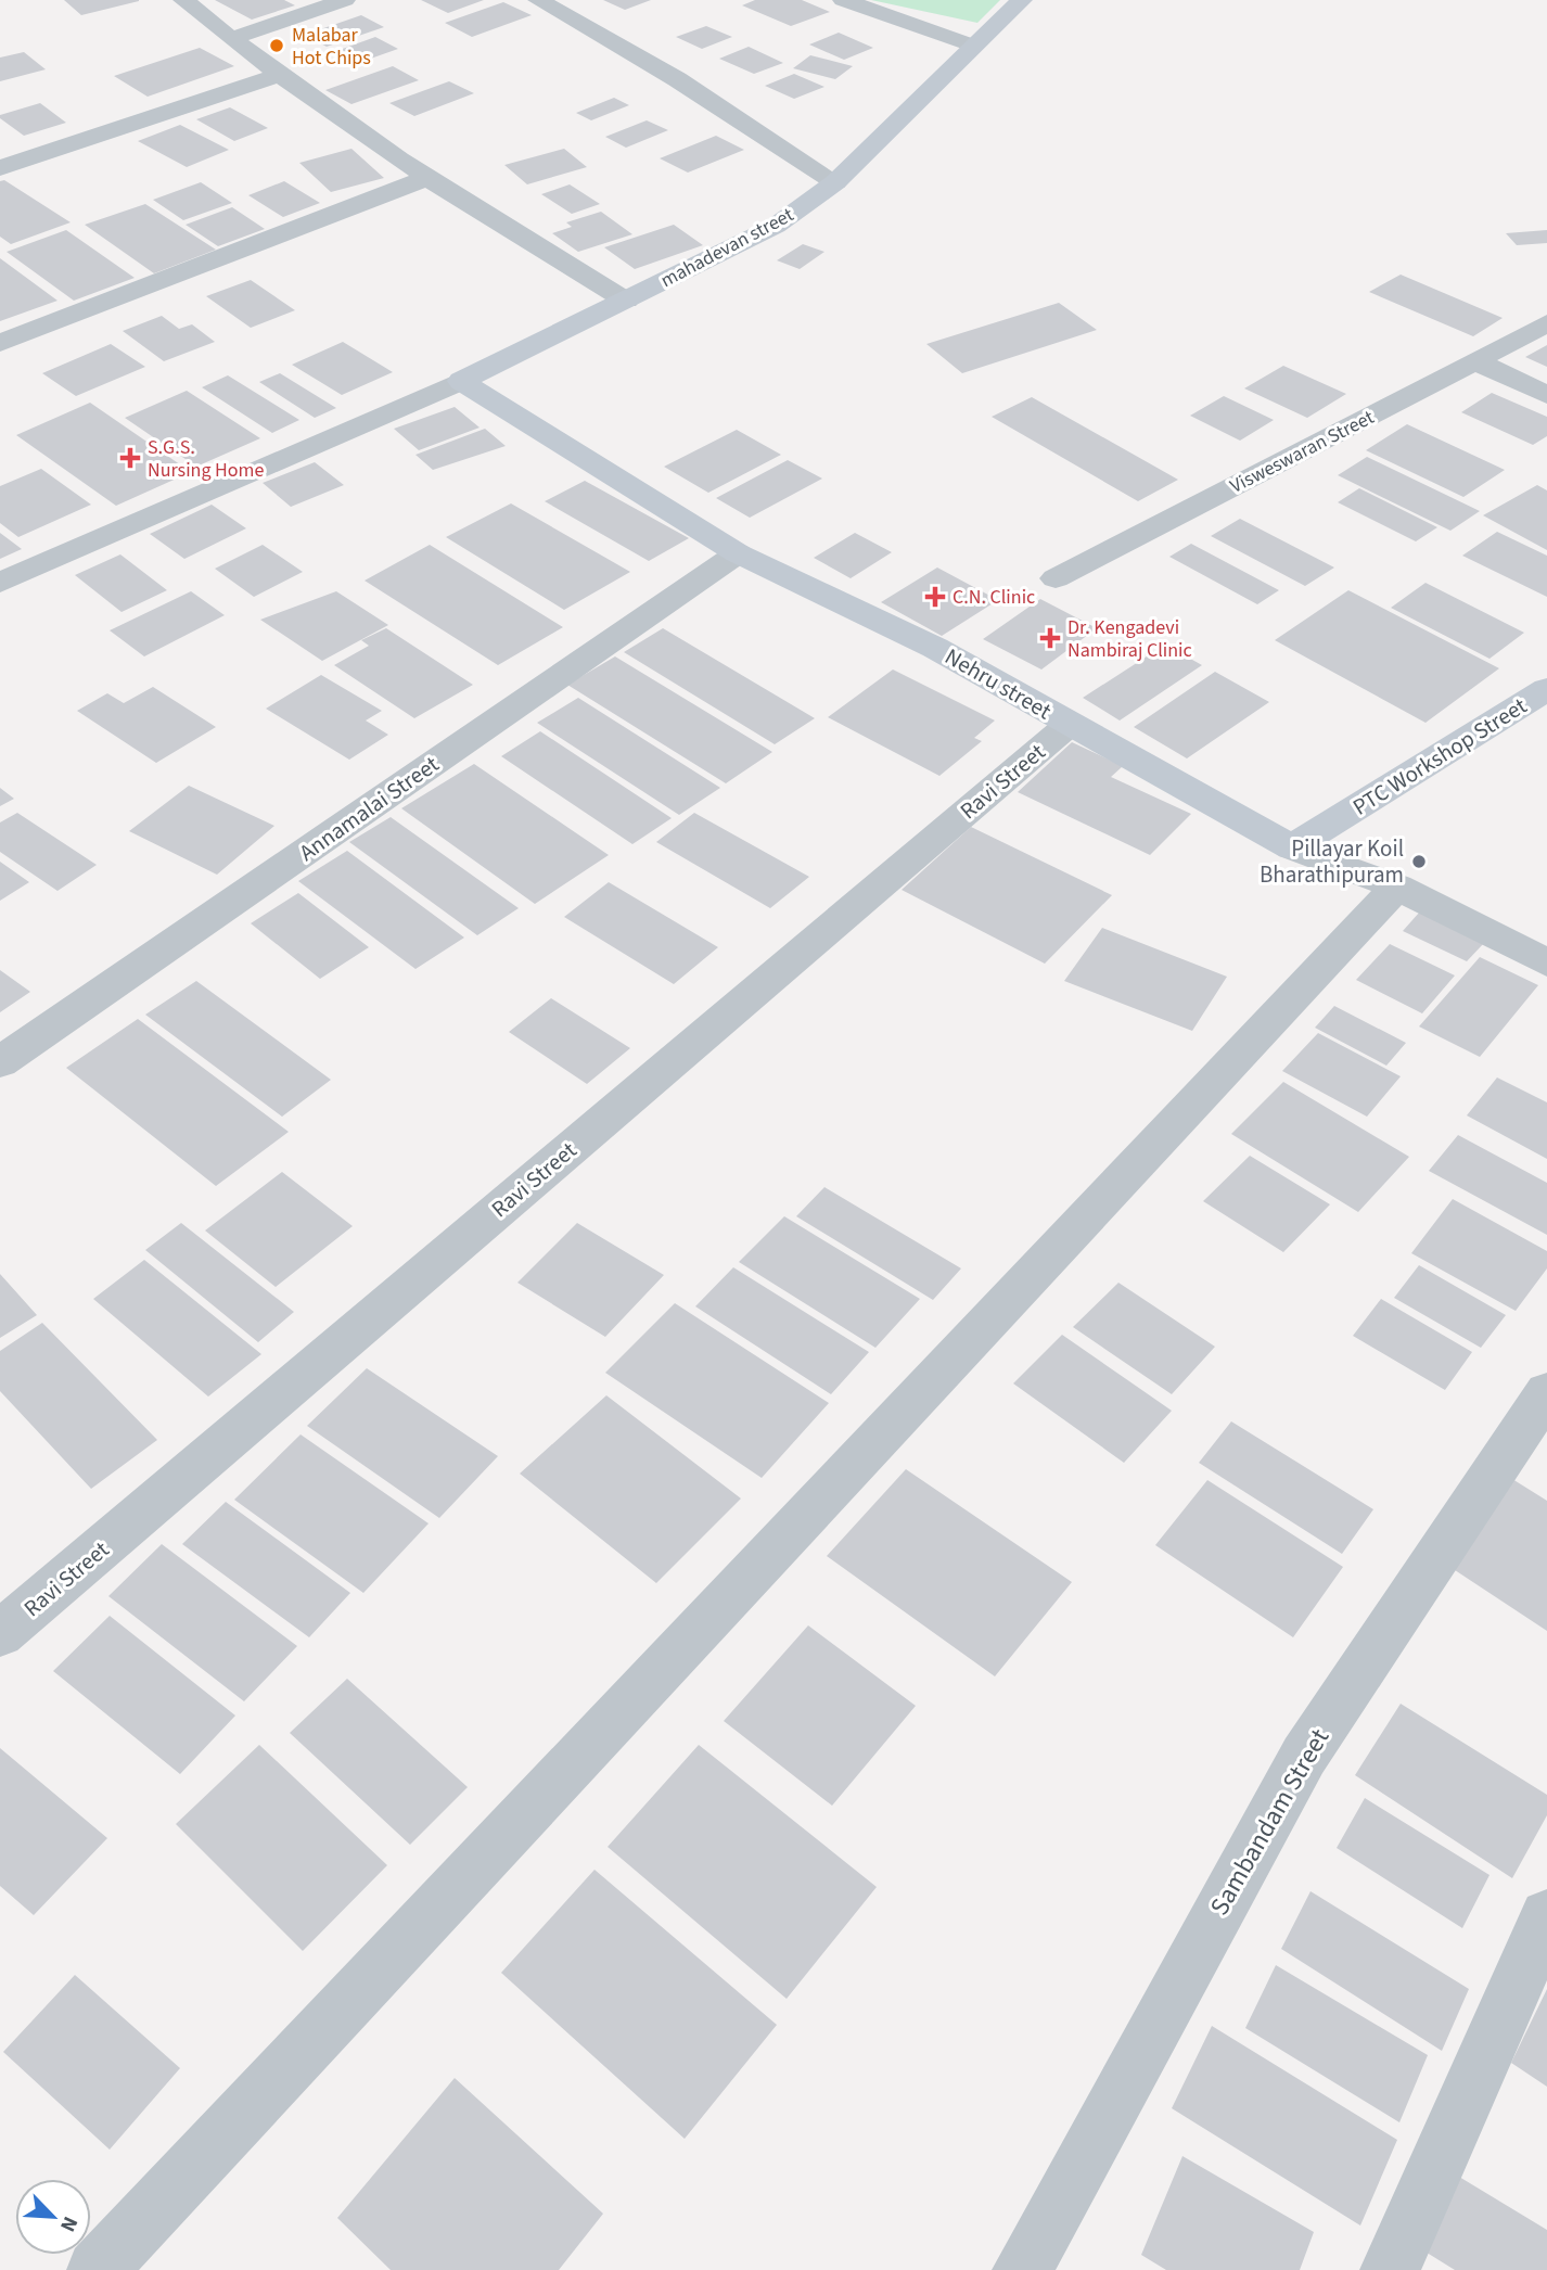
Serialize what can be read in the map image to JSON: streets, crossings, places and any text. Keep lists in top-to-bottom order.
{
  "streets": {
    "street": [
      "mahadevan street",
      "Visweswaran Street",
      "Nehru street",
      "PTC Workshop Street",
      "Ravi Street",
      "Annamalai Street",
      "Sambandam Street"
    ]
  },
  "crossings": [
    ["mahadevan street", "Nehru street"],
    ["Nehru street", "PTC Workshop Street"],
    ["Nehru street", "Ravi Street"],
    ["Nehru street", "Annamalai Street"]
  ],
  "places": {
    "other": ["Malabar Hot Chips", "Pillayar Koil Bharathipuram"],
    "health": ["S.G.S. Nursing Home", "C.N. Clinic", "Dr. Kengadevi Nambiraj Clinic"]
  },
  "north": "bottom right"
}
